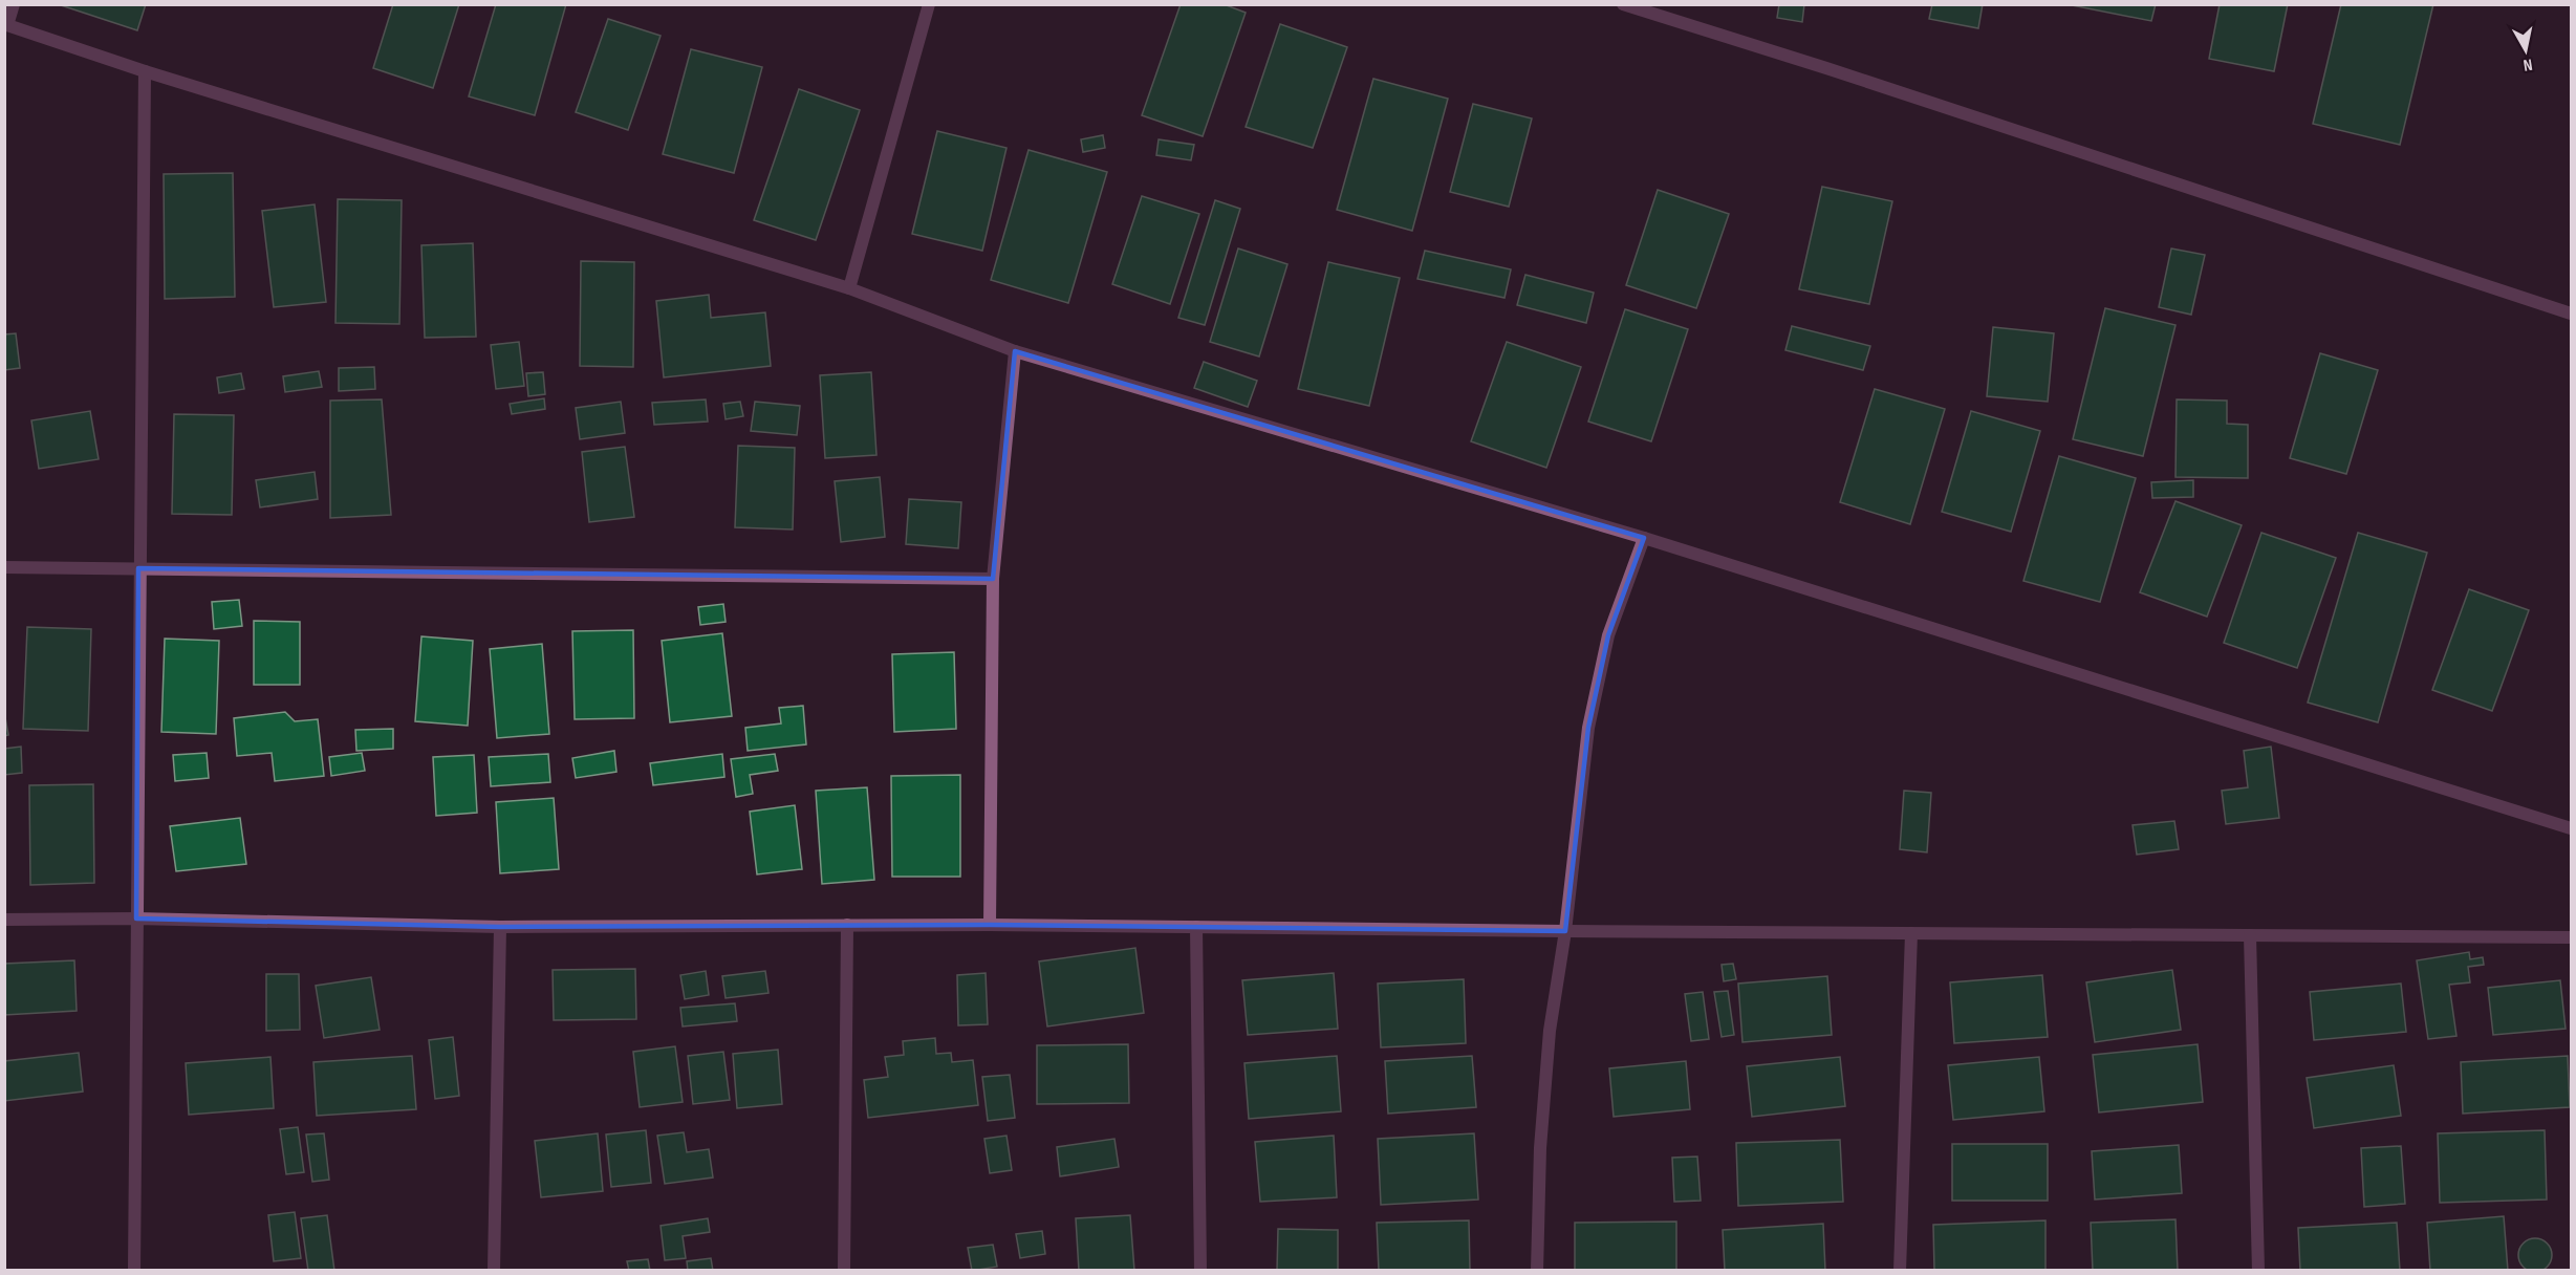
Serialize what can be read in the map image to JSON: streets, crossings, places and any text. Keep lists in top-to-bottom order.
{
  "north": "bottom"
}
